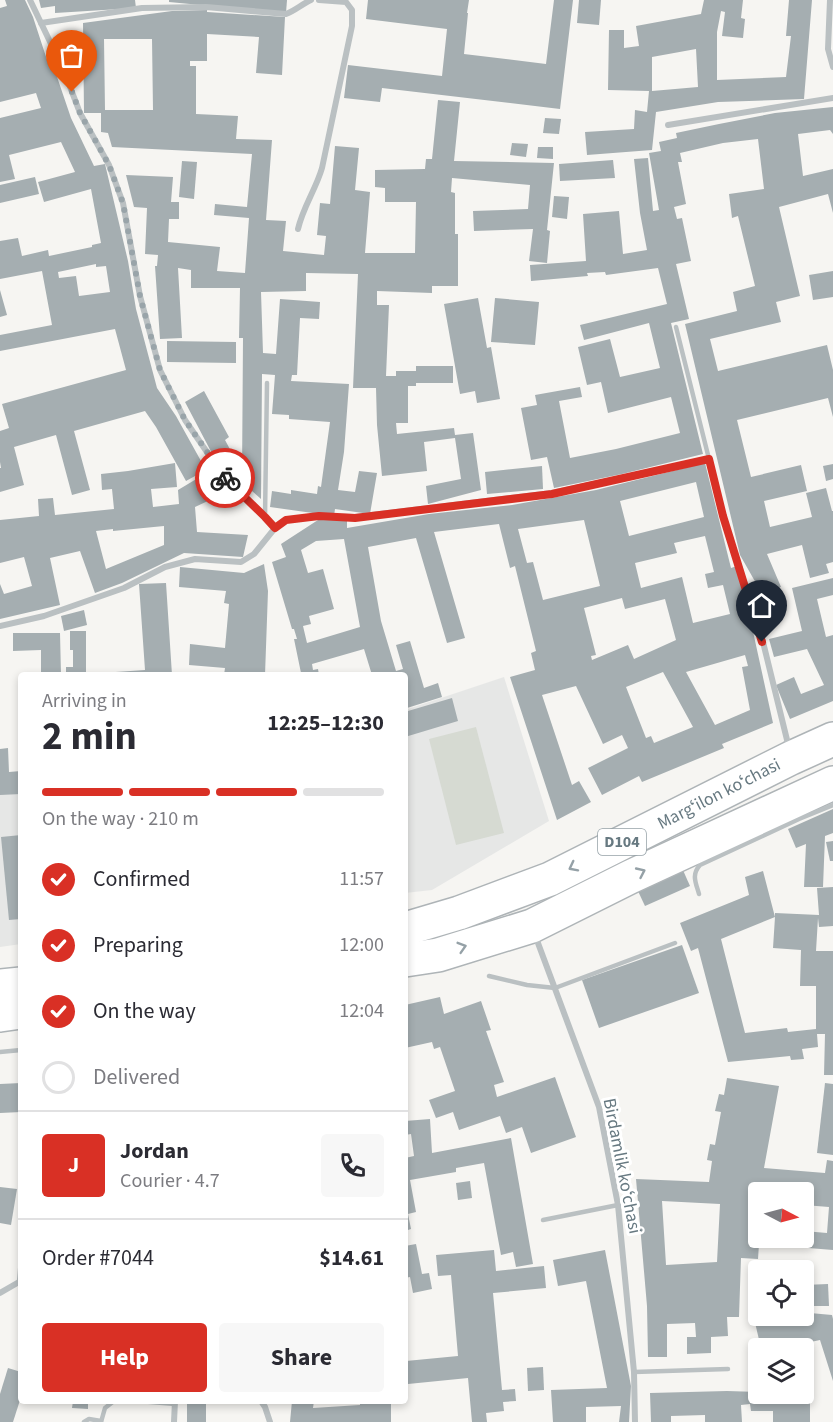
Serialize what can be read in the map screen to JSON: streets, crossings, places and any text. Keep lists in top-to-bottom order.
{
  "streets": {
    "main road": ["Margʻilon koʻchasi", "D104"],
    "street": ["Birdamlik koʻchasi"]
  },
  "crossings": [
    ["Margʻilon koʻchasi", "Birdamlik koʻchasi"]
  ],
  "north": "right",
  "page": {
    "heading": ["2 min", "Arriving in", "12:25–12:30"],
    "panel": [
      "Jordan",
      "Courier · 4.7",
      "Order #7044",
      "$14.61"
    ],
    "bar": "On the way · 210 m",
    "list": [
      ["Confirmed", "11:57"],
      ["Preparing", "12:00"],
      ["On the way", "12:04"],
      "Delivered"
    ],
    "round": "J",
    "buttons": ["Help", "Share"]
  }
}
